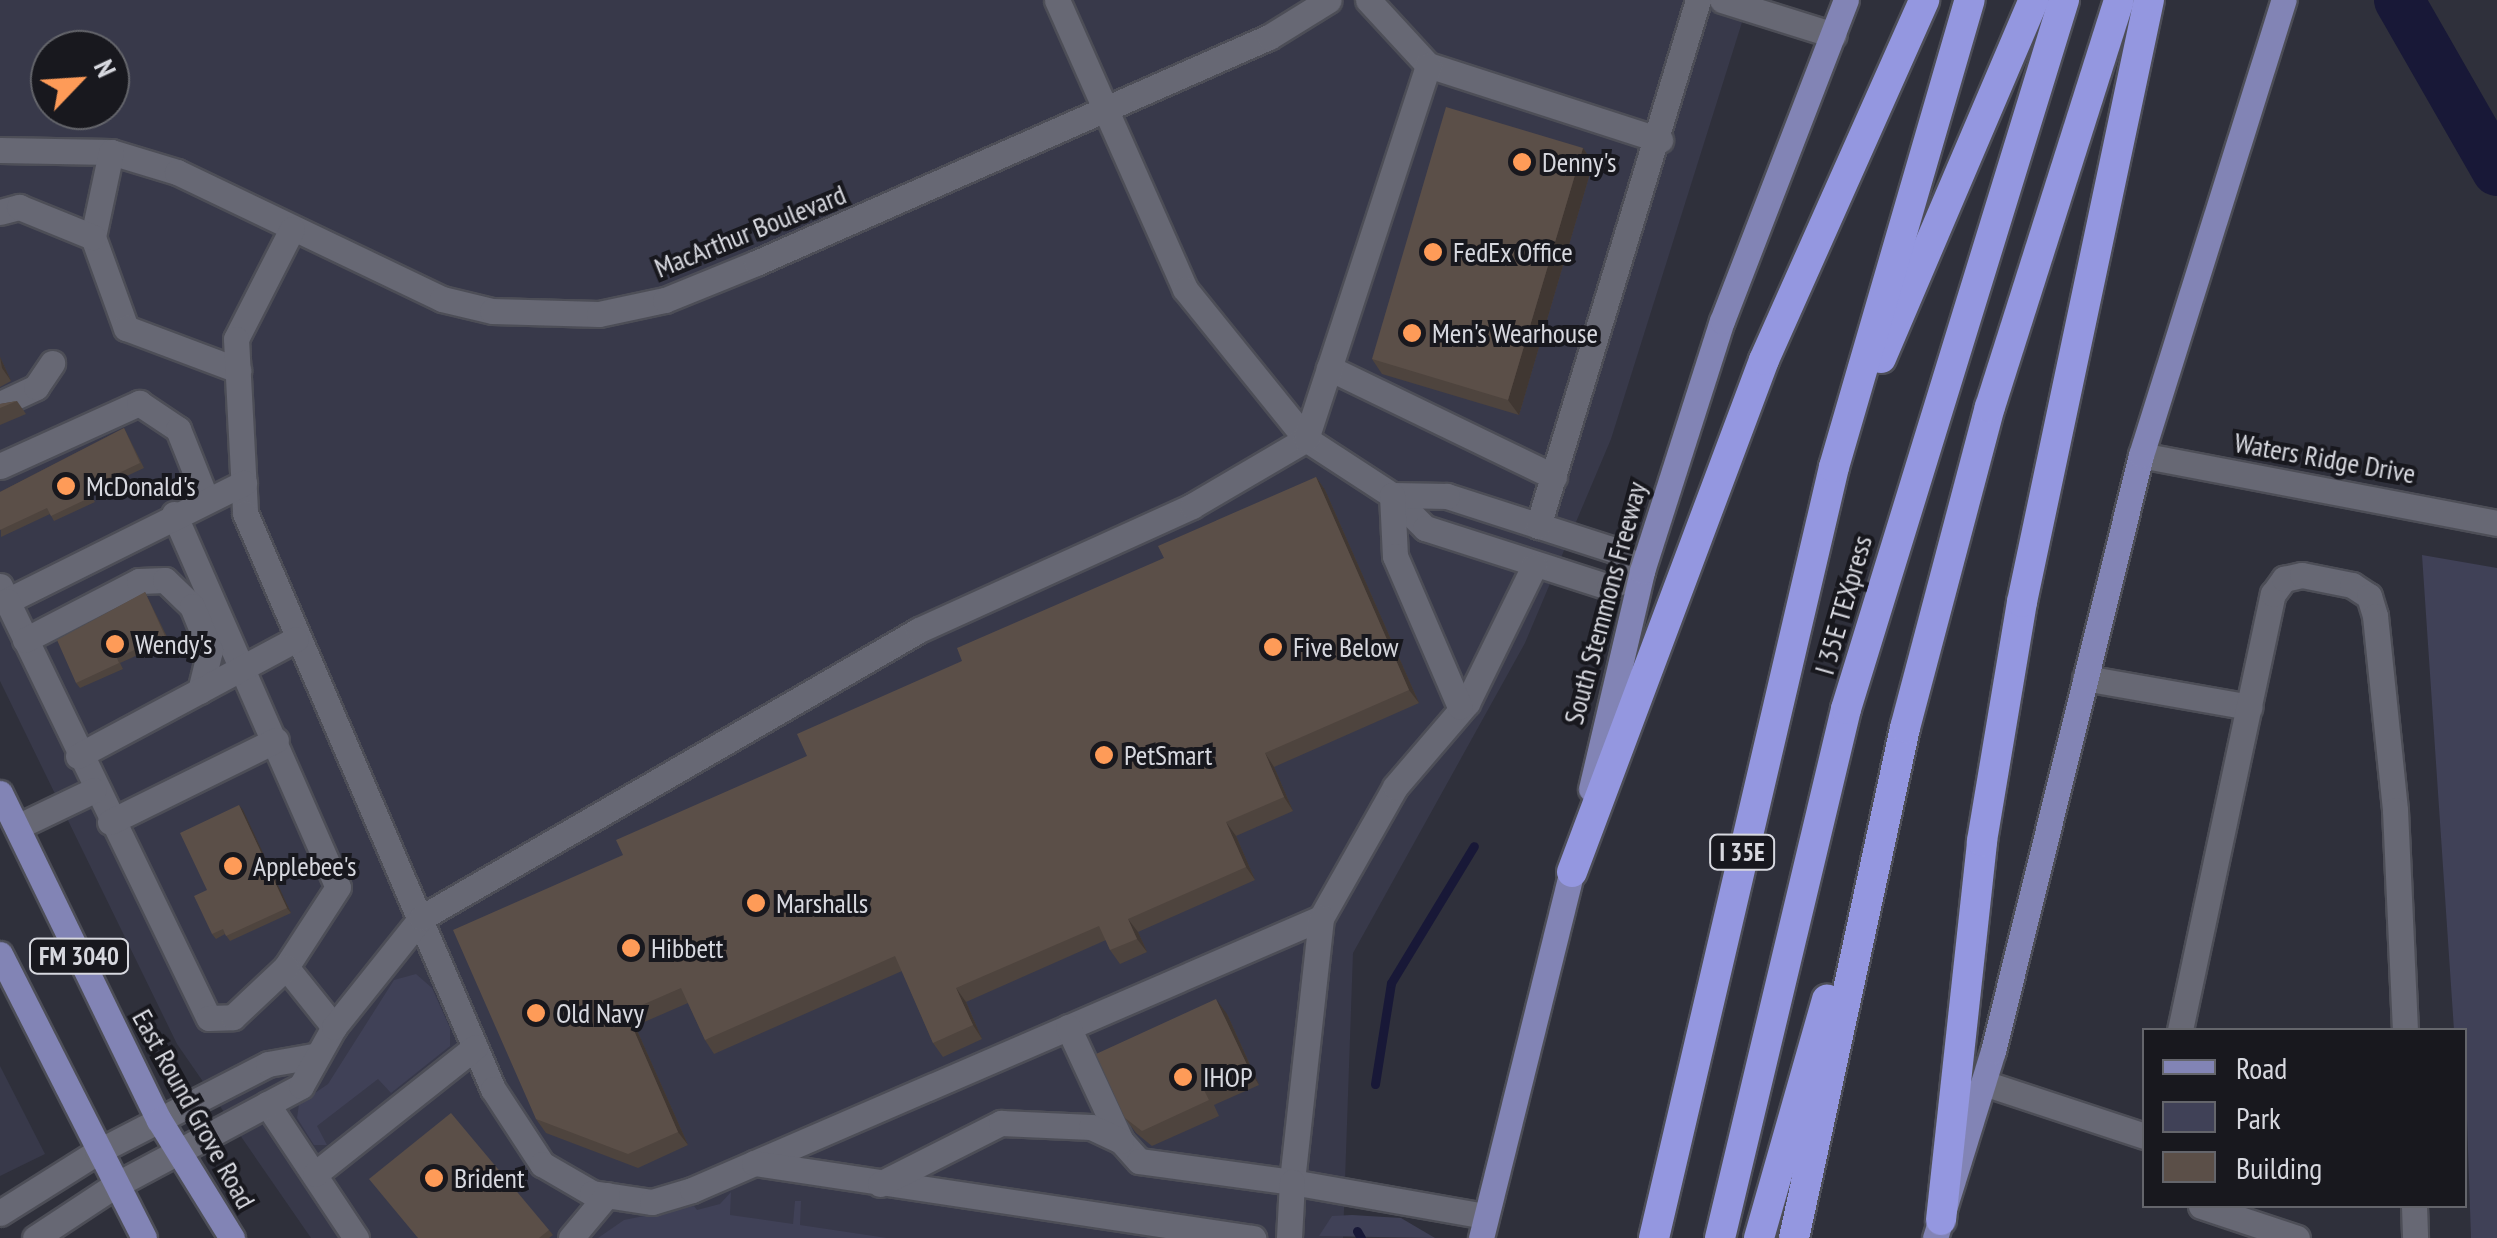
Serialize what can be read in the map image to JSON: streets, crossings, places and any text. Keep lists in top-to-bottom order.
{
  "streets": {
    "highway": ["I 35E TEXpress", "I 35E"],
    "main road": ["South Stemmons Freeway", "FM 3040", "East Round Grove Road"],
    "street": ["MacArthur Boulevard", "Waters Ridge Drive"]
  },
  "places": [
    "Denny's",
    "FedEx Office",
    "Men's Wearhouse",
    "McDonald's",
    "Wendy's",
    "Five Below",
    "PetSmart",
    "Applebee's",
    "Marshalls",
    "Hibbett",
    "Old Navy",
    "IHOP",
    "Brident"
  ],
  "legend": ["Road", "Park", "Building"],
  "north": "top right"
}
